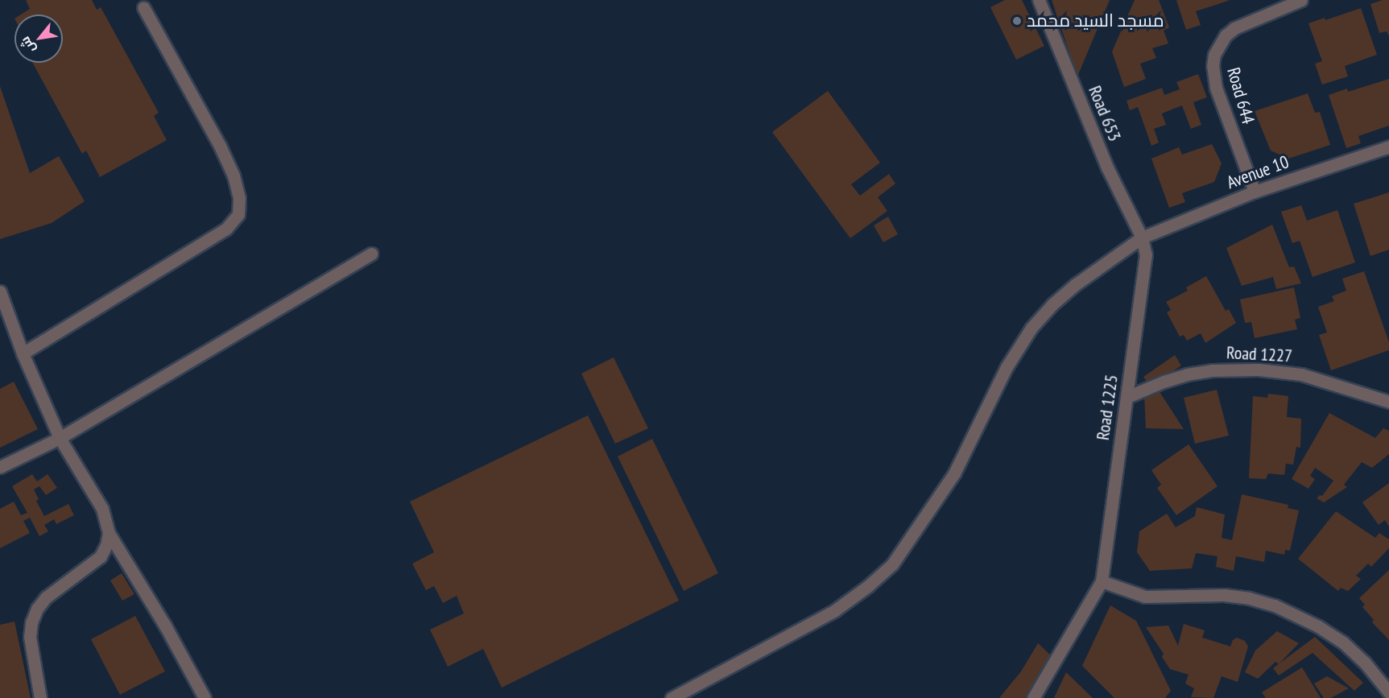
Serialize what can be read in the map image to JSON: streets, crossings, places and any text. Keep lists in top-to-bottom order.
{
  "streets": {
    "street": [
      "Road 644",
      "Road 653",
      "Avenue 10",
      "Road 1227",
      "Road 1225"
    ]
  },
  "crossings": [
    ["Road 644", "Avenue 10"],
    ["Road 653", "Avenue 10"],
    ["Road 653", "Road 1225"],
    ["Avenue 10", "Road 1225"],
    ["Road 1227", "Road 1225"]
  ],
  "places": ["مسجد السيد محمد"],
  "north": "bottom left"
}
